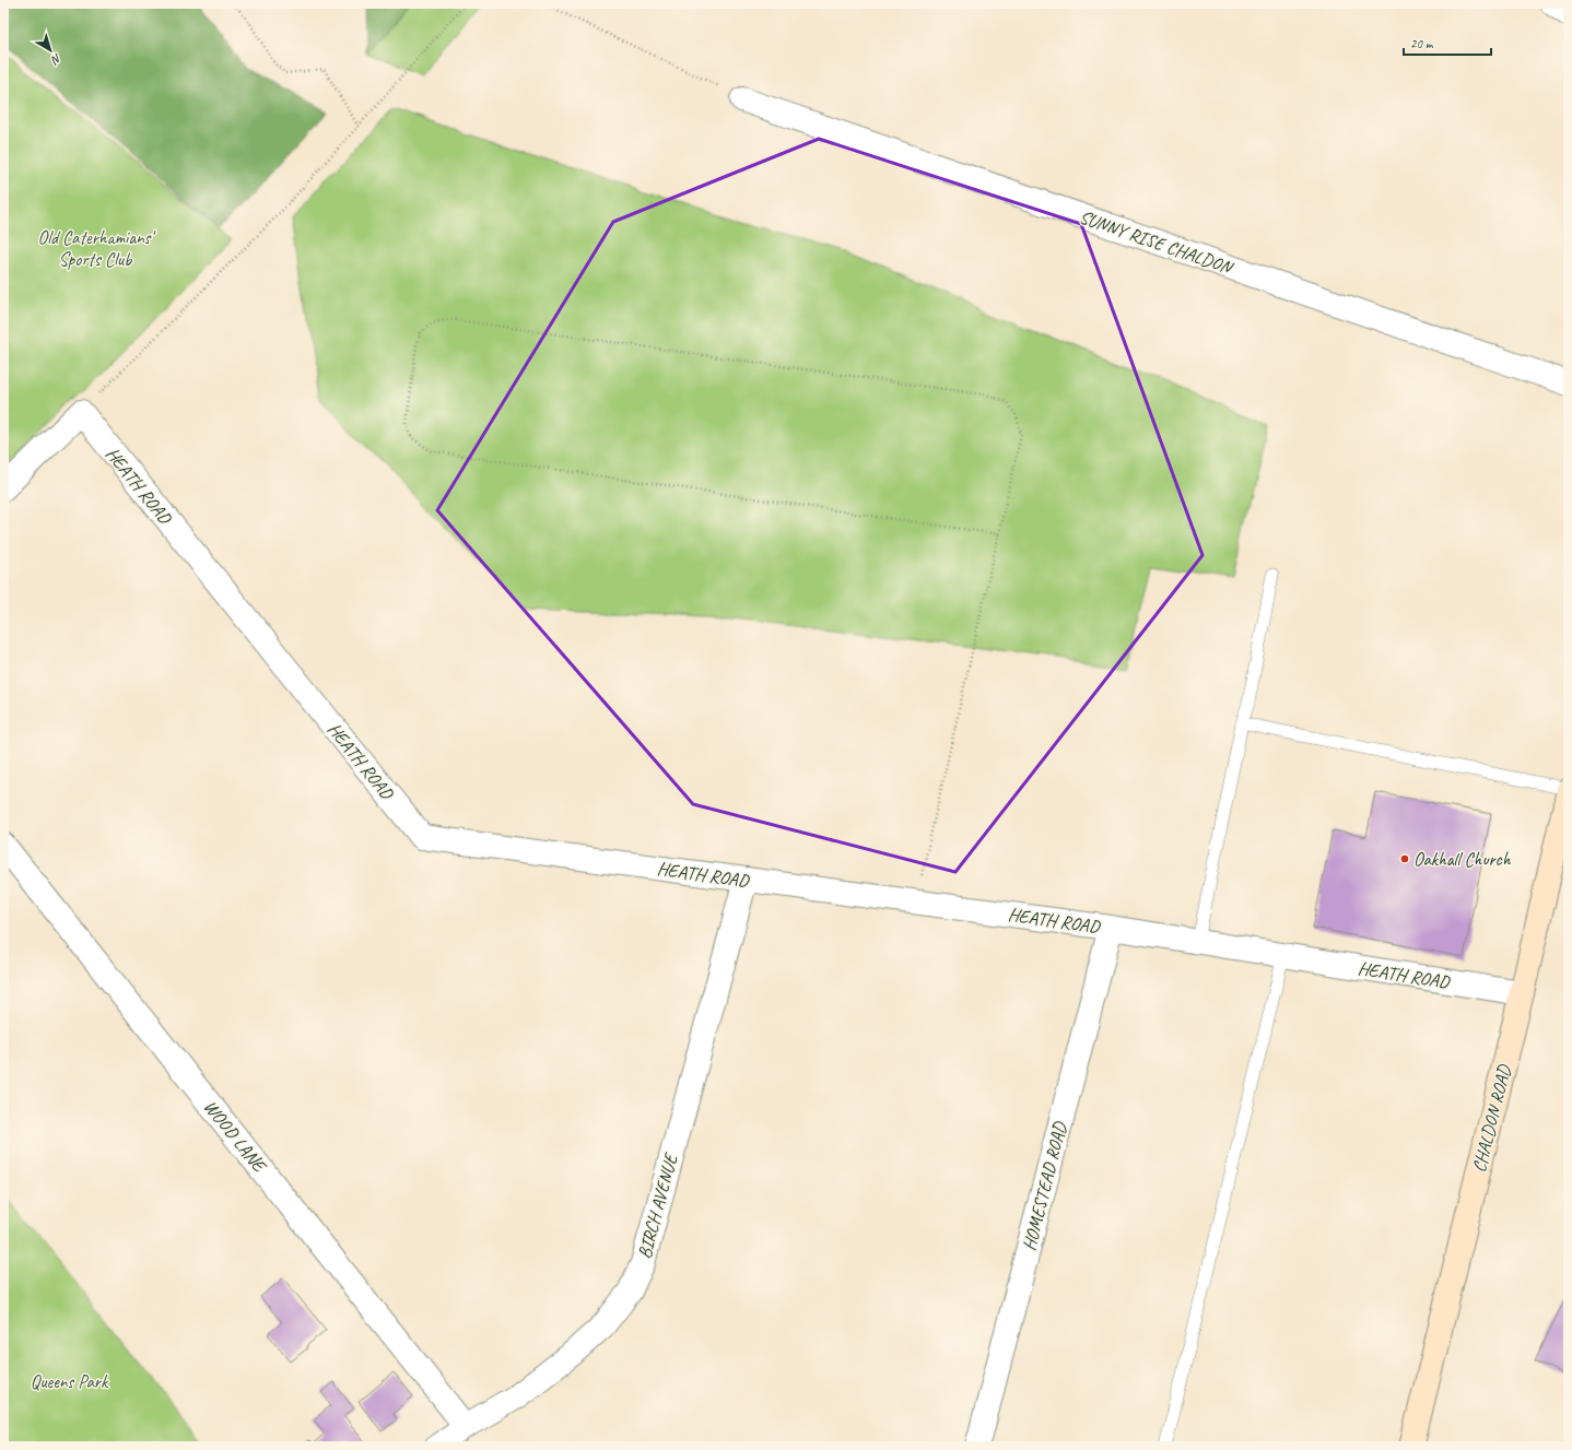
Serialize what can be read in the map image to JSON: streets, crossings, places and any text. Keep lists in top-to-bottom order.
{
  "streets": {
    "main road": ["CHALDON ROAD"],
    "street": [
      "SUNNY RISE CHALDON",
      "HEATH ROAD",
      "WOOD LANE",
      "HOMESTEAD ROAD",
      "BIRCH AVENUE"
    ]
  },
  "crossings": [
    ["HEATH ROAD", "CHALDON ROAD"],
    ["HEATH ROAD", "HOMESTEAD ROAD"],
    ["HEATH ROAD", "BIRCH AVENUE"],
    ["WOOD LANE", "BIRCH AVENUE"]
  ],
  "parks": ["Old Caterhamians' Sports Club", "Queens Park"],
  "places": ["Oakhall Church"],
  "scale_bar": "20 m",
  "north": "bottom right"
}
